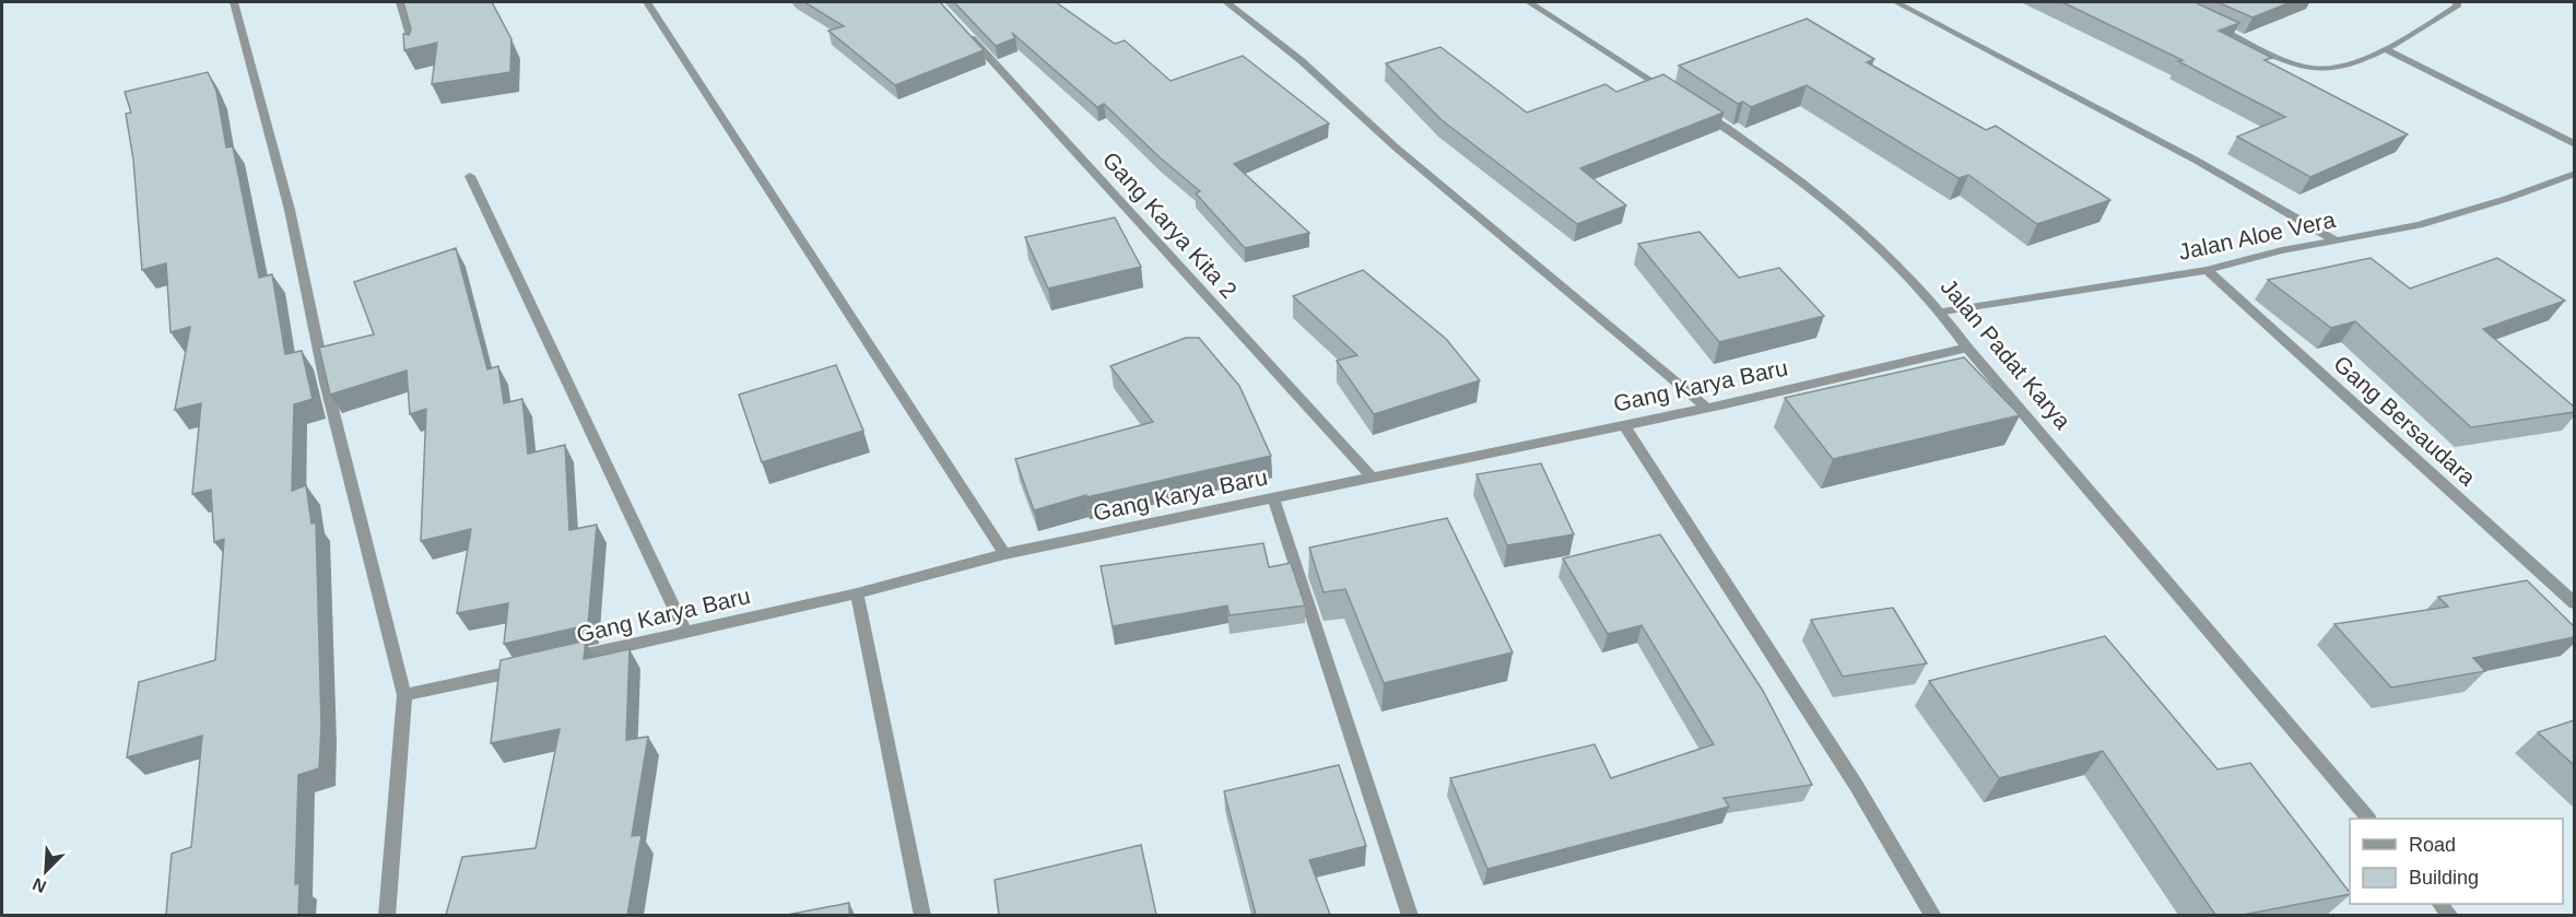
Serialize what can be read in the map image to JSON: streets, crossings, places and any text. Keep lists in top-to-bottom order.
{
  "streets": {
    "street": [
      "Gang Karya Kita 2",
      "Jalan Aloe Vera",
      "Jalan Padat Karya",
      "Gang Karya Baru",
      "Gang Bersaudara"
    ]
  },
  "crossings": [
    ["Gang Karya Kita 2", "Gang Karya Baru"],
    ["Jalan Aloe Vera", "Jalan Padat Karya"],
    ["Jalan Aloe Vera", "Gang Bersaudara"],
    ["Jalan Padat Karya", "Gang Karya Baru"]
  ],
  "legend": ["Road", "Building"],
  "north": "bottom left"
}
